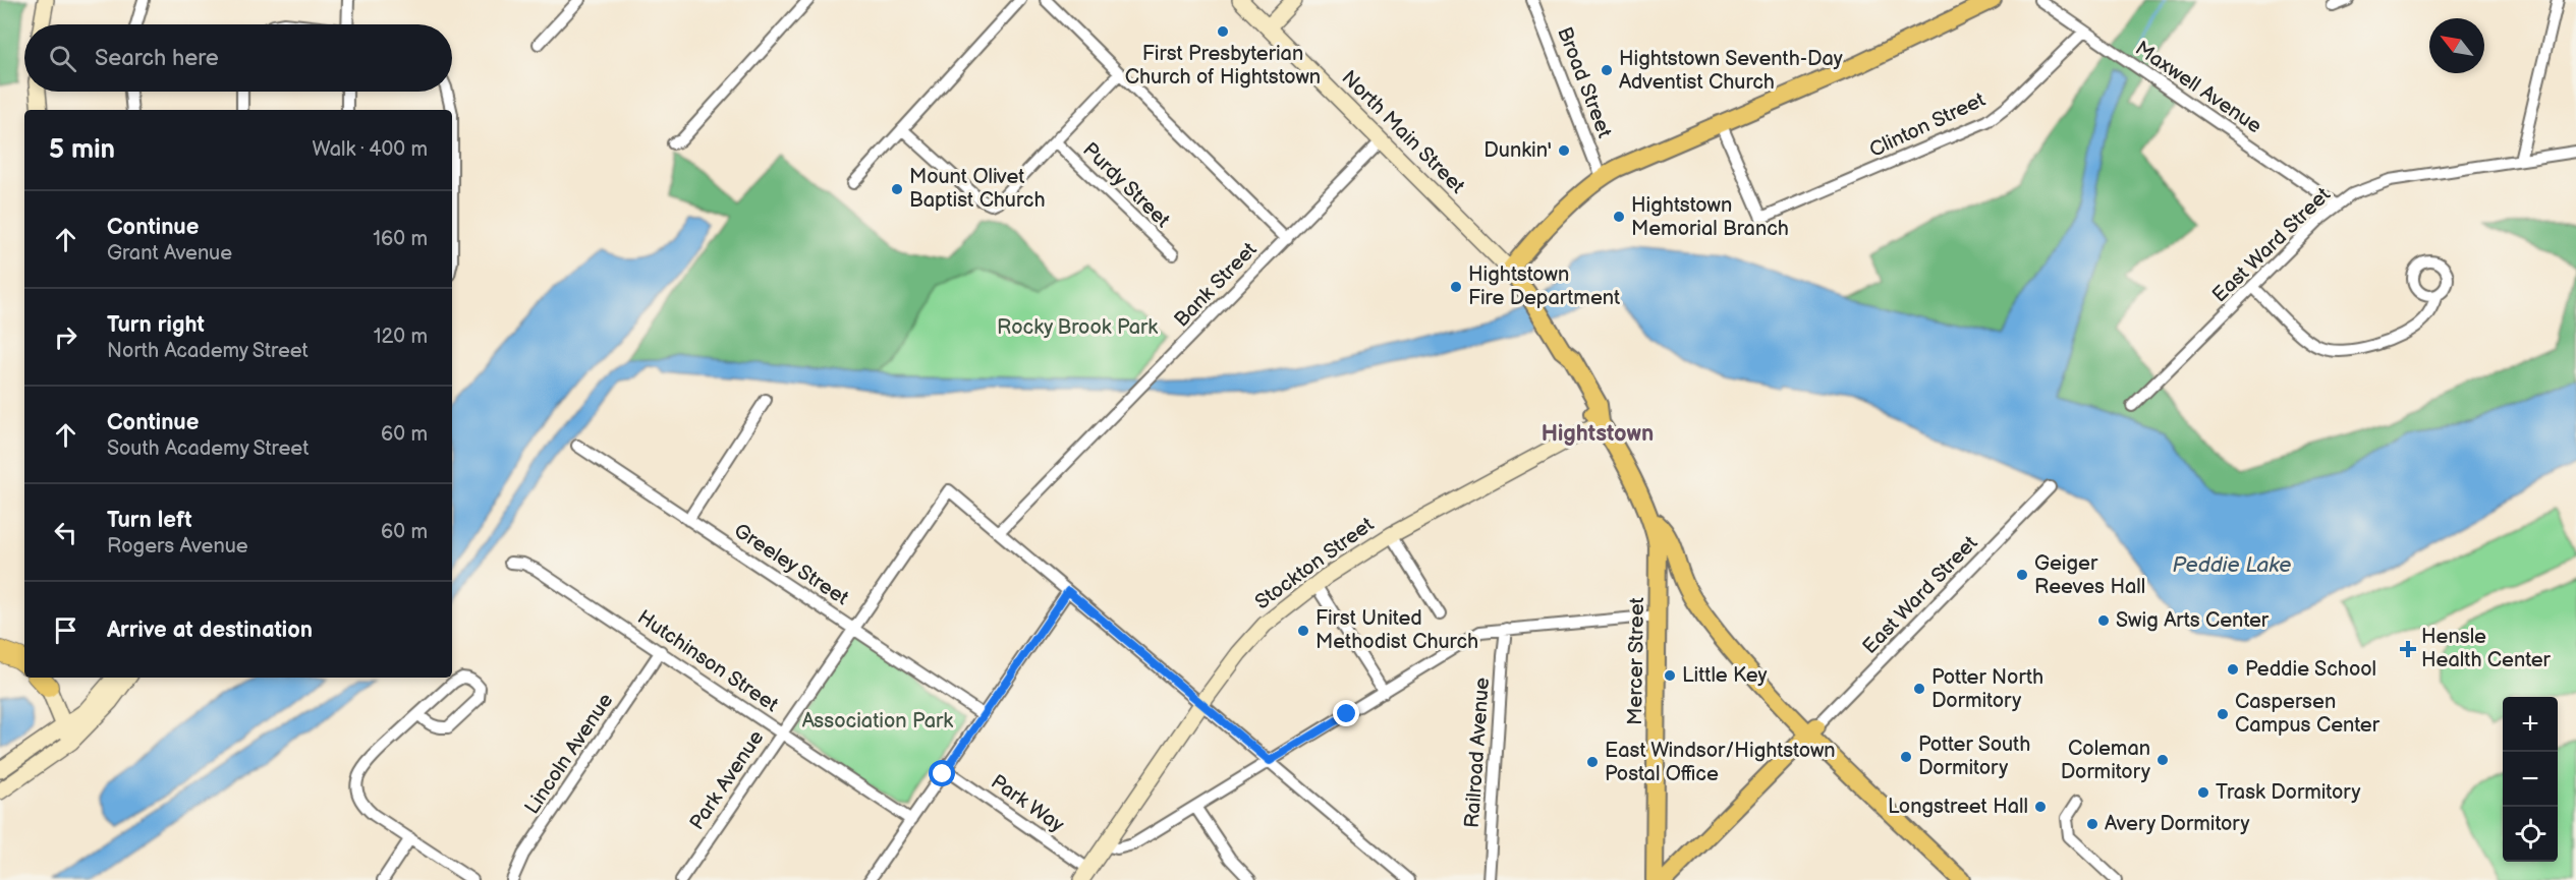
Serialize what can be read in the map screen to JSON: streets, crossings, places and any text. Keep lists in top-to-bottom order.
{
  "streets": {
    "main road": ["Mercer Street"],
    "street": [
      "Broad Street",
      "Maxwell Avenue",
      "Clinton Street",
      "North Main Street",
      "Purdy Street",
      "East Ward Street",
      "Bank Street",
      "Stockton Street",
      "Greeley Street",
      "Hutchinson Street",
      "Railroad Avenue",
      "Lincoln Avenue",
      "Park Avenue",
      "Park Way"
    ]
  },
  "crossings": [
    ["Maxwell Avenue", "Clinton Street"],
    ["Maxwell Avenue", "East Ward Street"],
    ["North Main Street", "Bank Street"],
    ["Bank Street", "Park Avenue"],
    ["Stockton Street", "Park Way"],
    ["Greeley Street", "Park Avenue"],
    ["Hutchinson Street", "Lincoln Avenue"],
    ["Hutchinson Street", "Park Avenue"]
  ],
  "districts": ["Hightstown"],
  "water": ["Peddie Lake"],
  "parks": ["Rocky Brook Park", "Association Park"],
  "places": {
    "other": [
      "First Presbyterian Church of Hightstown",
      "Hightstown Seventh-Day Adventist Church",
      "Dunkin'",
      "Mount Olivet Baptist Church",
      "Hightstown Memorial Branch",
      "Hightstown Fire Department",
      "Geiger Reeves Hall",
      "Swig Arts Center",
      "First United Methodist Church",
      "Peddie School",
      "Little Key",
      "Potter North Dormitory",
      "Caspersen Campus Center",
      "Potter South Dormitory",
      "Coleman Dormitory",
      "East Windsor/Hightstown Postal Office",
      "Trask Dormitory",
      "Longstreet Hall",
      "Avery Dormitory"
    ],
    "health": ["Hensle Health Center"]
  },
  "north": "top left",
  "page": {
    "search": "Search here",
    "heading": ["5 min", "Walk · 400 m"],
    "list": [
      ["Continue", "Grant Avenue", "160 m"],
      ["Turn right", "North Academy Street", "120 m"],
      ["Continue", "South Academy Street", "60 m"],
      ["Turn left", "Rogers Avenue", "60 m"],
      "Arrive at destination"
    ],
    "map_buttons": ["+", "−"]
  }
}
